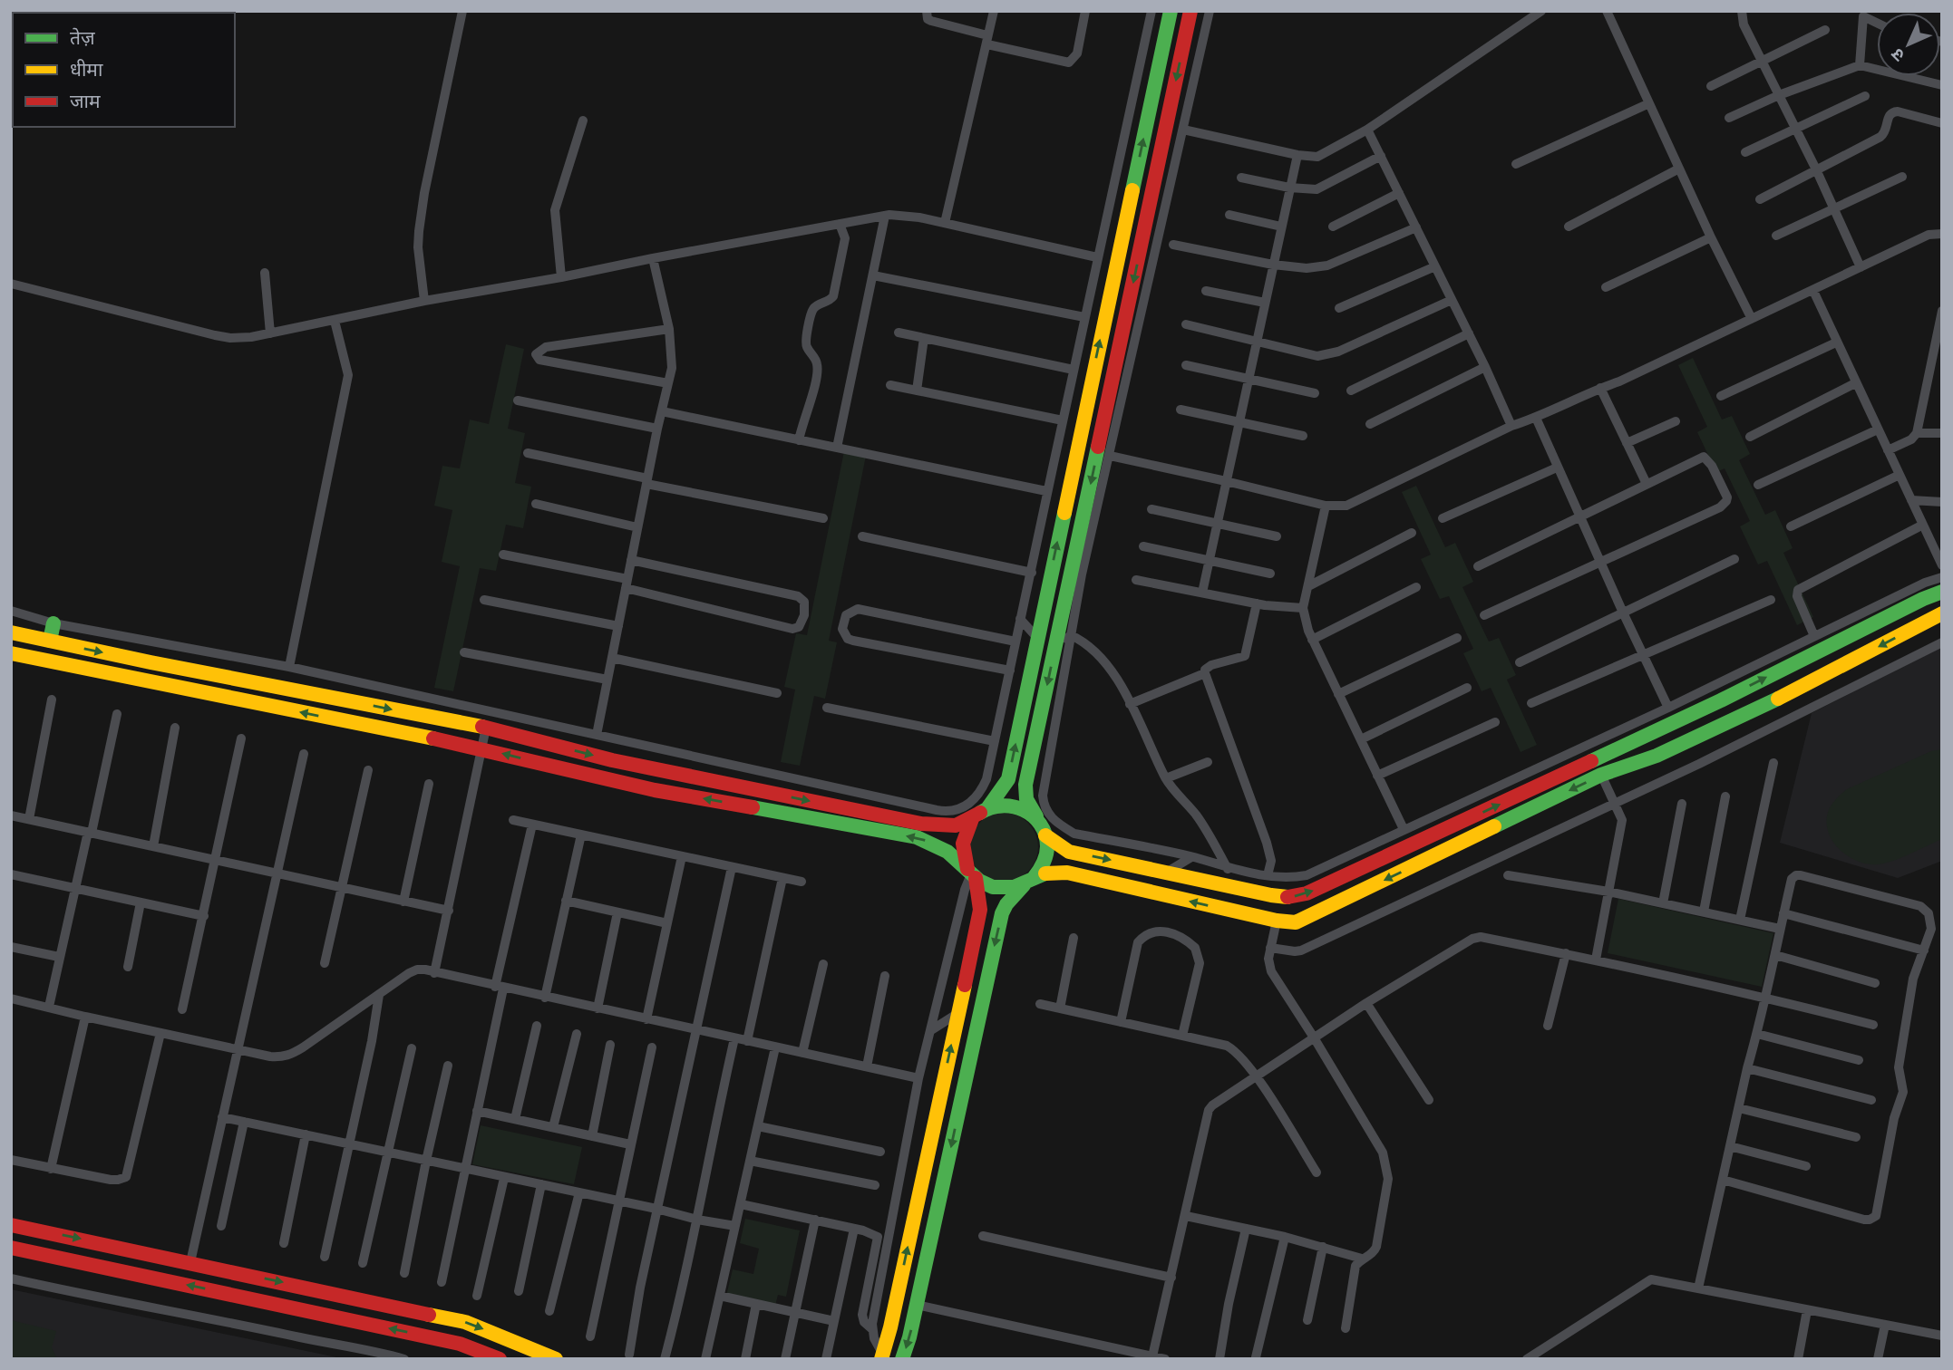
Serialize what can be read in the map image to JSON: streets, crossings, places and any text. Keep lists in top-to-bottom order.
{
  "legend": ["तेज़", "धीमा", "जाम"],
  "north": "bottom left"
}
